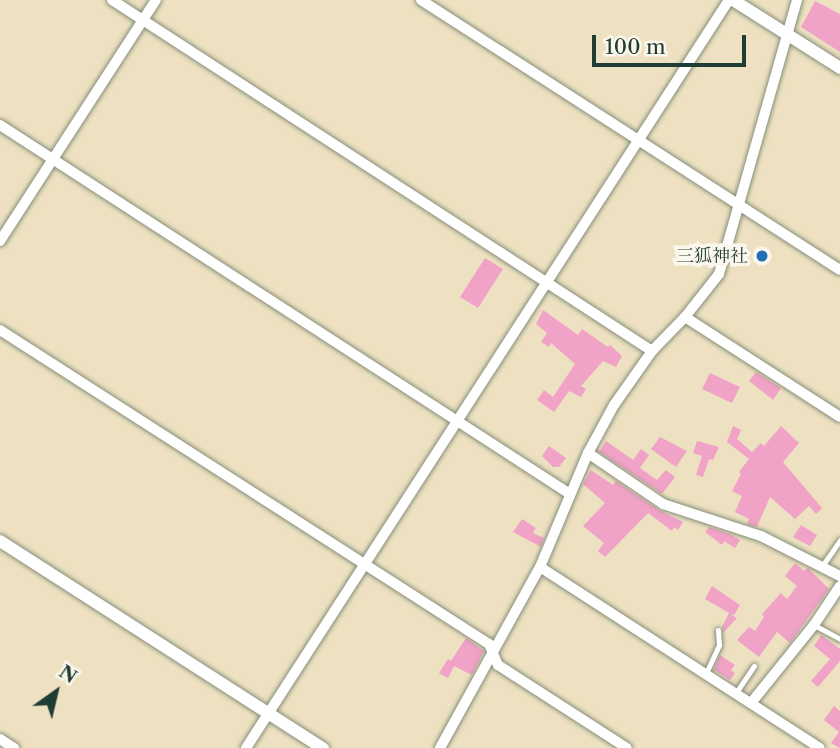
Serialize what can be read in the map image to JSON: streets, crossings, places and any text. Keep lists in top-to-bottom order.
{
  "places": ["三狐神社"],
  "scale_bar": "100 m",
  "north": "top right"
}
